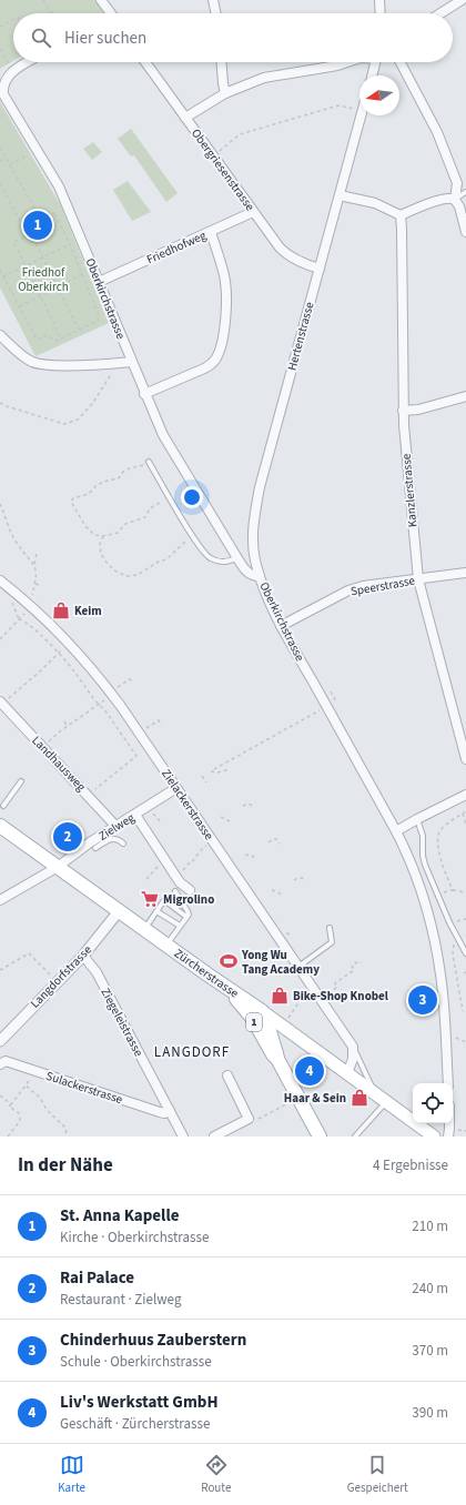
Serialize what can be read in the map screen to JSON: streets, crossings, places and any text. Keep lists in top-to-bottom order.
{
  "streets": {
    "main road": ["Zürcherstrasse", "1"],
    "street": [
      "Obergriesenstrasse",
      "Friedhofweg",
      "Oberkirchstrasse",
      "Hertenstrasse",
      "Kanzlerstrasse",
      "Speerstrasse",
      "Landhausweg",
      "Zielackerstrasse",
      "Zielweg",
      "Langdorfstrasse",
      "Ziegeleistrasse",
      "Sulackerstrasse"
    ]
  },
  "crossings": [
    ["Obergriesenstrasse", "Friedhofweg"],
    ["Obergriesenstrasse", "Hertenstrasse"],
    ["Friedhofweg", "Oberkirchstrasse"],
    ["Oberkirchstrasse", "Hertenstrasse"],
    ["Oberkirchstrasse", "Speerstrasse"],
    ["Kanzlerstrasse", "Speerstrasse"],
    ["Landhausweg", "Zielweg"],
    ["Zielackerstrasse", "Zielweg"],
    ["Zielackerstrasse", "Zürcherstrasse"],
    ["Zielweg", "Zürcherstrasse"],
    ["Zürcherstrasse", "Langdorfstrasse"],
    ["Zürcherstrasse", "1"],
    ["Langdorfstrasse", "Ziegeleistrasse"],
    ["Ziegeleistrasse", "Sulackerstrasse"]
  ],
  "districts": ["LANGDORF"],
  "parks": ["Friedhof Oberkirch"],
  "places": {
    "shop": ["Keim", "Bike-Shop Knobel", "Haar & Sein"],
    "supermarket": ["Migrolino"],
    "sports": ["Yong Wu Tang Academy"]
  },
  "north": "left",
  "page": {
    "search": "Hier suchen",
    "pins": [
      "1",
      "2",
      "3",
      "4"
    ],
    "heading": ["In der Nähe", "4 Ergebnisse"],
    "list": [
      {
        "mark": "1",
        "name": "St. Anna Kapelle",
        "note": "Kirche · Oberkirchstrasse",
        "value": "210 m"
      },
      {
        "mark": "2",
        "name": "Rai Palace",
        "note": "Restaurant · Zielweg",
        "value": "240 m"
      },
      {
        "mark": "3",
        "name": "Chinderhuus Zauberstern",
        "note": "Schule · Oberkirchstrasse",
        "value": "370 m"
      },
      {
        "mark": "4",
        "name": "Liv's Werkstatt GmbH",
        "note": "Geschäft · Zürcherstrasse",
        "value": "390 m"
      }
    ],
    "nav": ["Karte", "Route", "Gespeichert"]
  }
}
